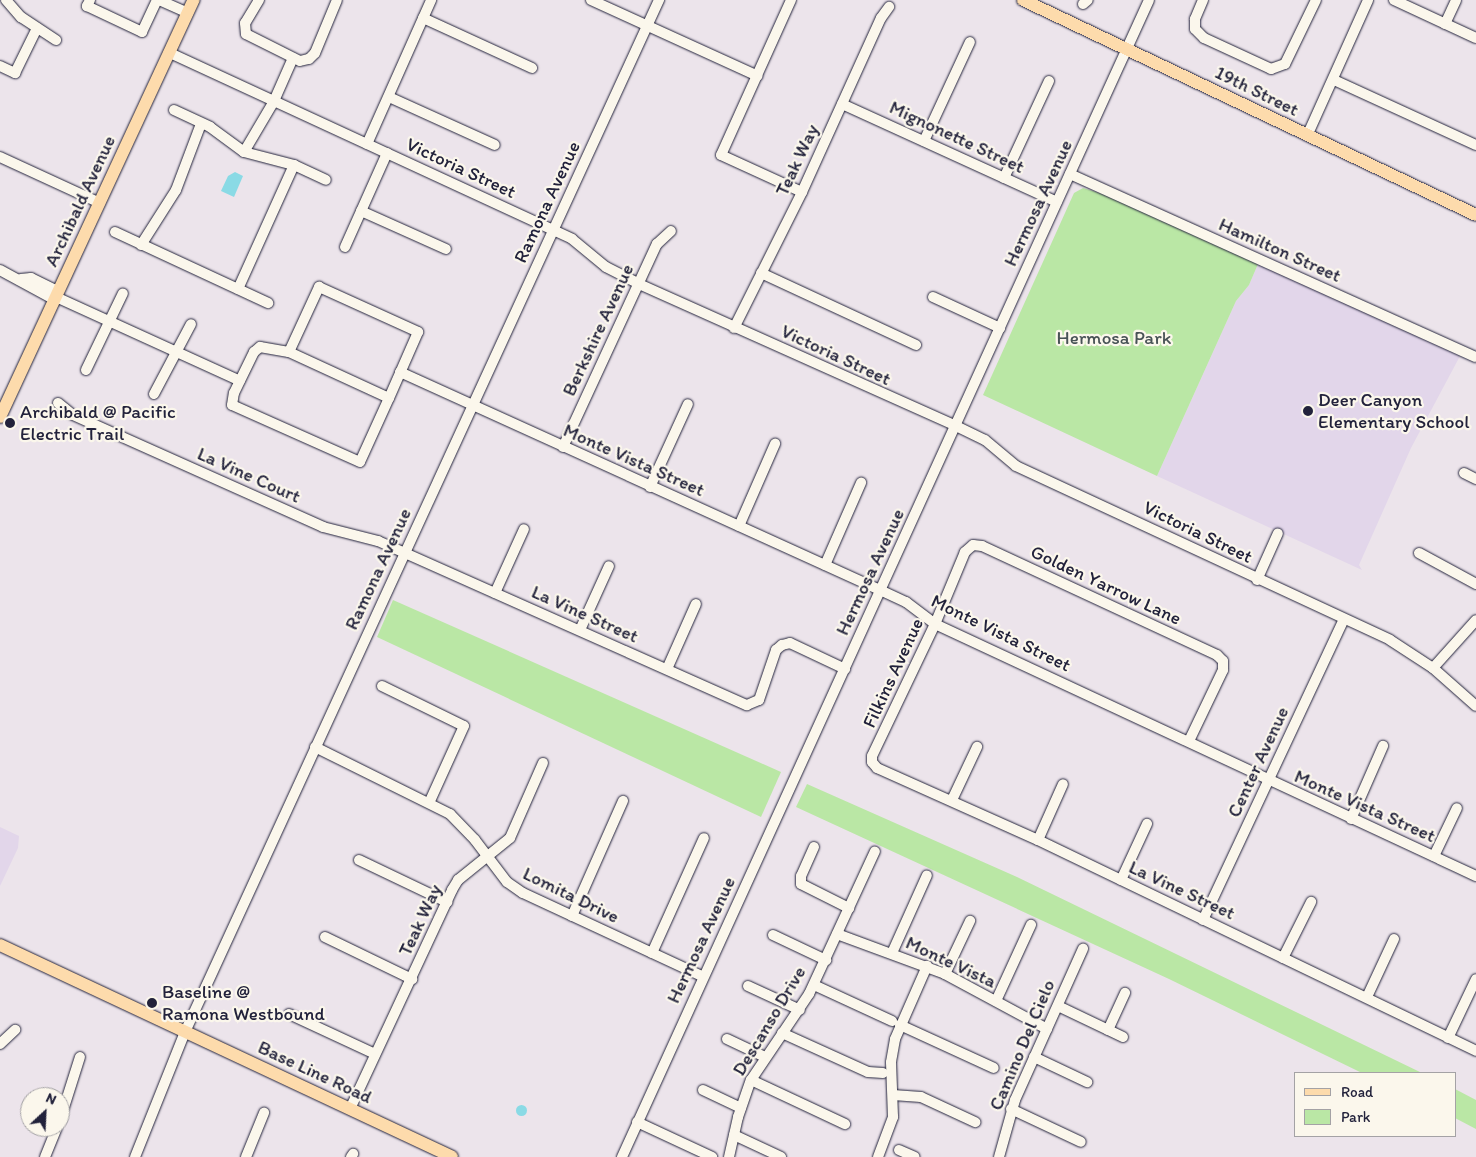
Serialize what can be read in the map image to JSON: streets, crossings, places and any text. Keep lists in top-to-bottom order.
{
  "streets": {
    "main road": ["19th Street", "Archibald Avenue", "Base Line Road"],
    "street": [
      "Mignonette Street",
      "Teak Way",
      "Victoria Street",
      "Ramona Avenue",
      "Hermosa Avenue",
      "Hamilton Street",
      "Berkshire Avenue",
      "Monte Vista Street",
      "La Vine Court",
      "Golden Yarrow Lane",
      "La Vine Street",
      "Filkins Avenue",
      "Center Avenue",
      "Lomita Drive",
      "Monte Vista",
      "Descanso Drive",
      "Camino Del Cielo"
    ]
  },
  "crossings": [
    ["19th Street", "Hermosa Avenue"],
    ["Mignonette Street", "Teak Way"],
    ["Mignonette Street", "Hermosa Avenue"],
    ["Teak Way", "Victoria Street"],
    ["Teak Way", "Lomita Drive"],
    ["Teak Way", "Base Line Road"],
    ["Victoria Street", "Archibald Avenue"],
    ["Victoria Street", "Ramona Avenue"],
    ["Victoria Street", "Hermosa Avenue"],
    ["Victoria Street", "Berkshire Avenue"],
    ["Victoria Street", "Center Avenue"],
    ["Ramona Avenue", "Monte Vista Street"],
    ["Ramona Avenue", "La Vine Court"],
    ["Ramona Avenue", "La Vine Street"],
    ["Ramona Avenue", "Lomita Drive"],
    ["Ramona Avenue", "Base Line Road"],
    ["Hermosa Avenue", "Hamilton Street"],
    ["Hermosa Avenue", "Monte Vista Street"],
    ["Hermosa Avenue", "La Vine Street"],
    ["Hermosa Avenue", "Lomita Drive"],
    ["Berkshire Avenue", "Monte Vista Street"],
    ["Monte Vista Street", "Golden Yarrow Lane"],
    ["Monte Vista Street", "Filkins Avenue"],
    ["Monte Vista Street", "Center Avenue"],
    ["La Vine Court", "La Vine Street"],
    ["Golden Yarrow Lane", "Filkins Avenue"],
    ["La Vine Street", "Filkins Avenue"],
    ["La Vine Street", "Center Avenue"],
    ["Monte Vista", "Descanso Drive"],
    ["Monte Vista", "Camino Del Cielo"]
  ],
  "parks": ["Hermosa Park"],
  "places": ["Deer Canyon Elementary School", "Archibald @ Pacific Electric Trail", "Baseline @ Ramona Westbound"],
  "legend": ["Road", "Park"],
  "north": "top right"
}
